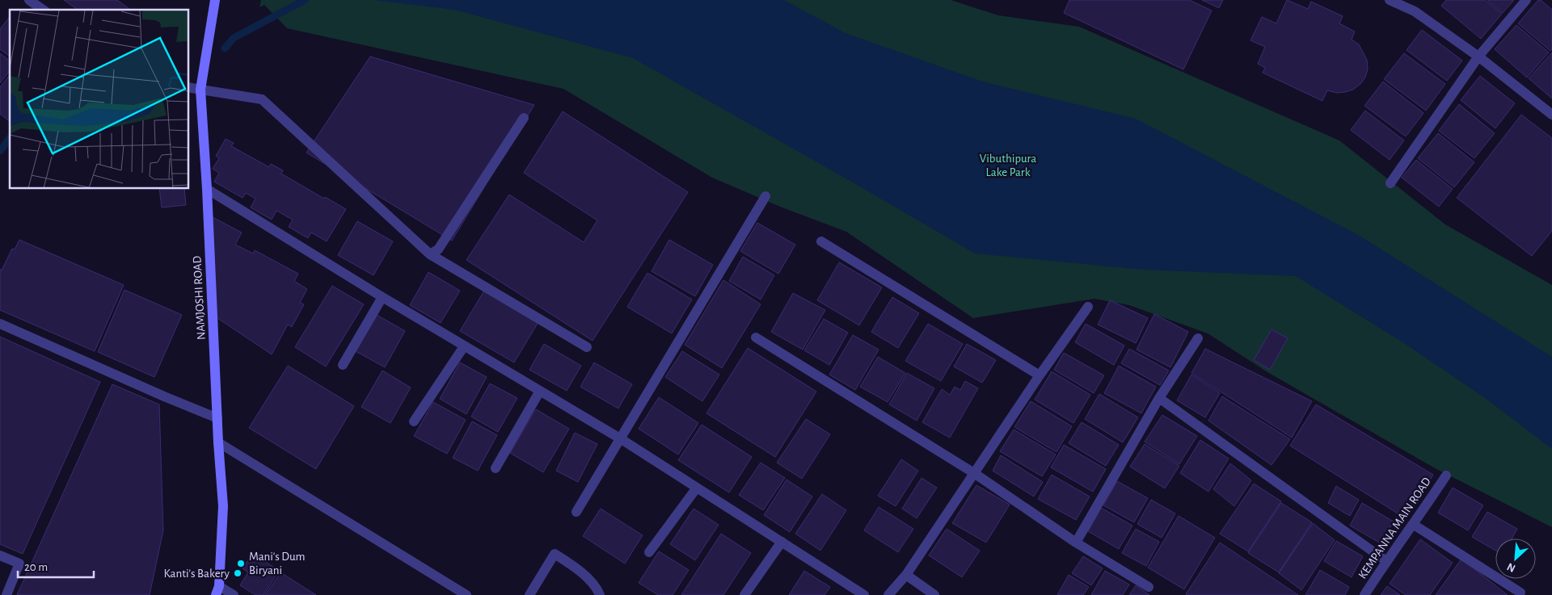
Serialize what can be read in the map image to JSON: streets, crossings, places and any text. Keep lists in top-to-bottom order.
{
  "streets": {
    "main road": ["NAMJOSHI ROAD"],
    "street": ["KEMPANNA MAIN ROAD"]
  },
  "parks": ["Vibuthipura Lake Park"],
  "places": ["Mani's Dum Biryani", "Kanti's Bakery"],
  "scale_bar": "20 m",
  "north": "bottom left"
}
